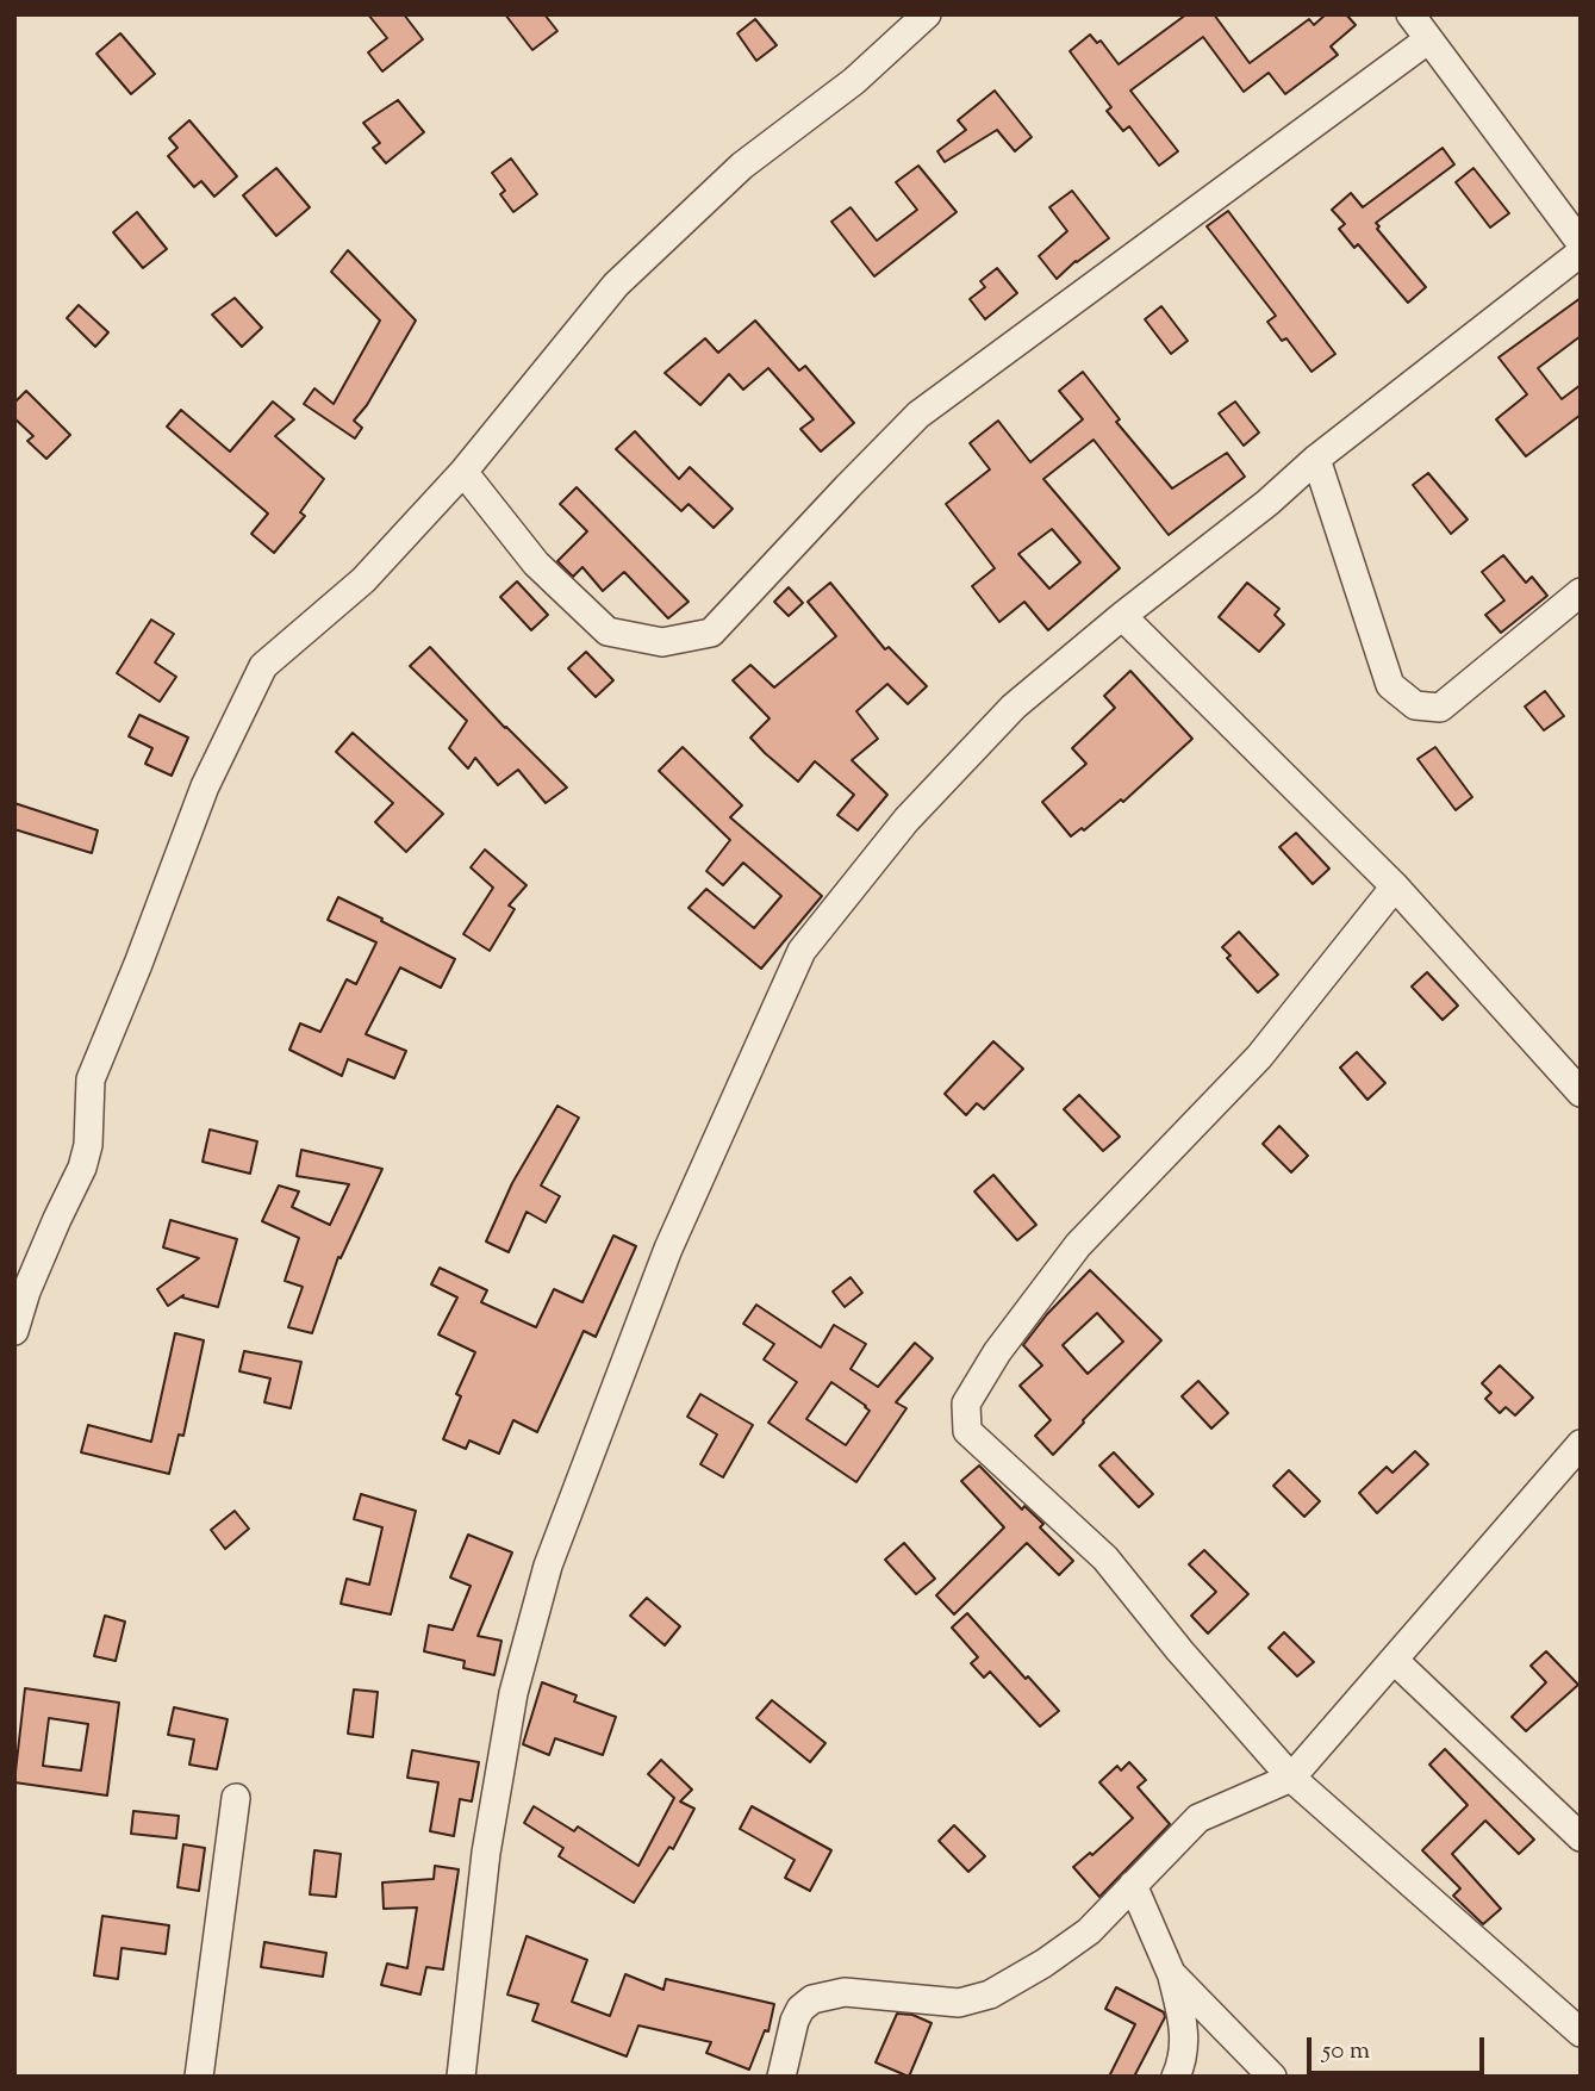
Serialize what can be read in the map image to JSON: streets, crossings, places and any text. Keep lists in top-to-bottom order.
{
  "scale_bar": "50 m"
}
